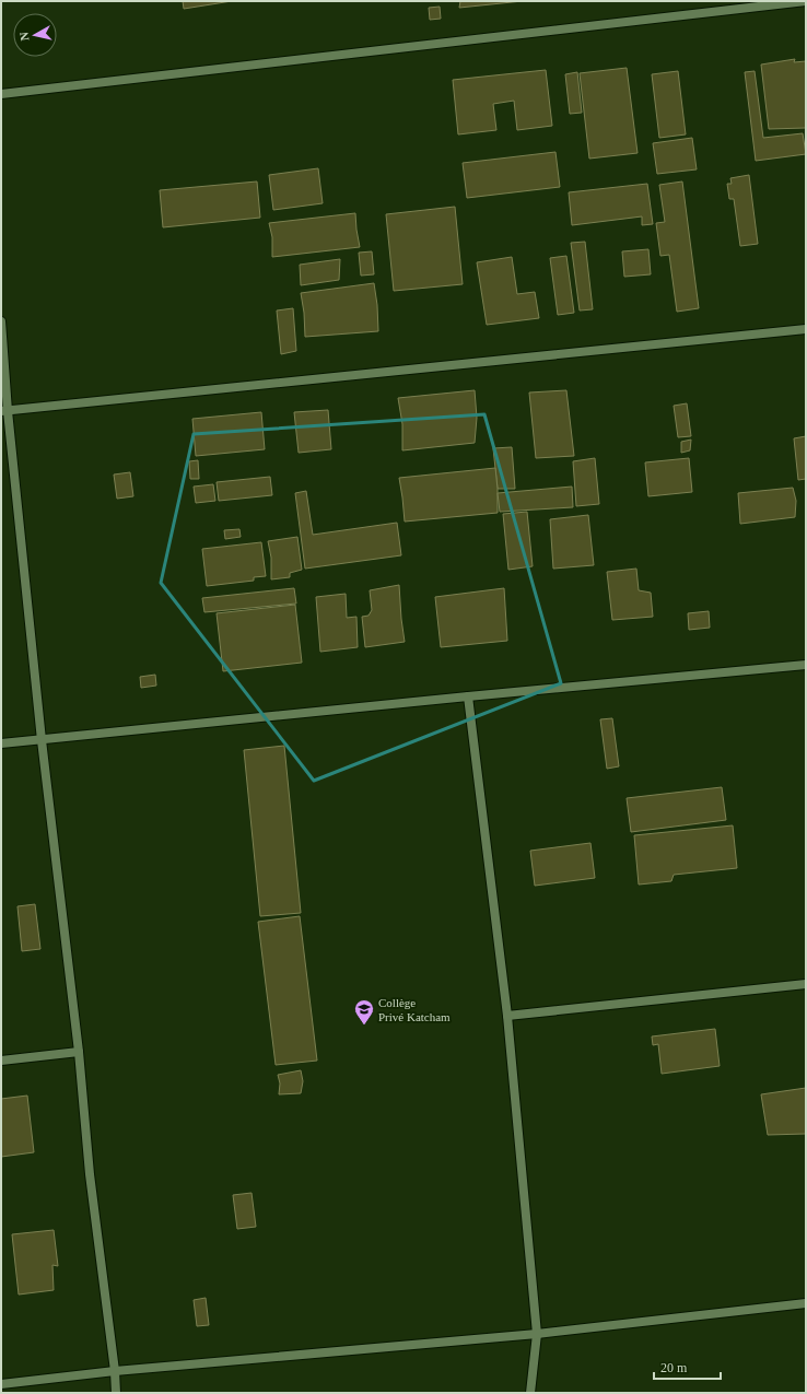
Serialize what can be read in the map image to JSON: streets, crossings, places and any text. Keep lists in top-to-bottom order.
{
  "places": {
    "school or university": ["Collège Privé Katcham"]
  },
  "scale_bar": "20 m",
  "north": "left"
}
